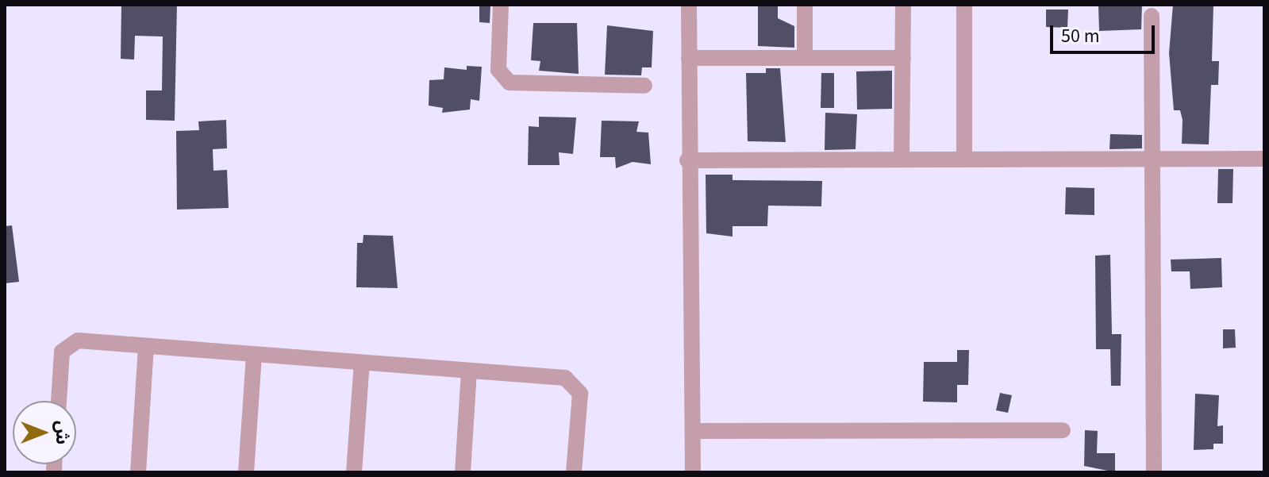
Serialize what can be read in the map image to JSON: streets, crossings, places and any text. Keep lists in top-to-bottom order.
{
  "scale_bar": "50 m",
  "north": "right"
}
